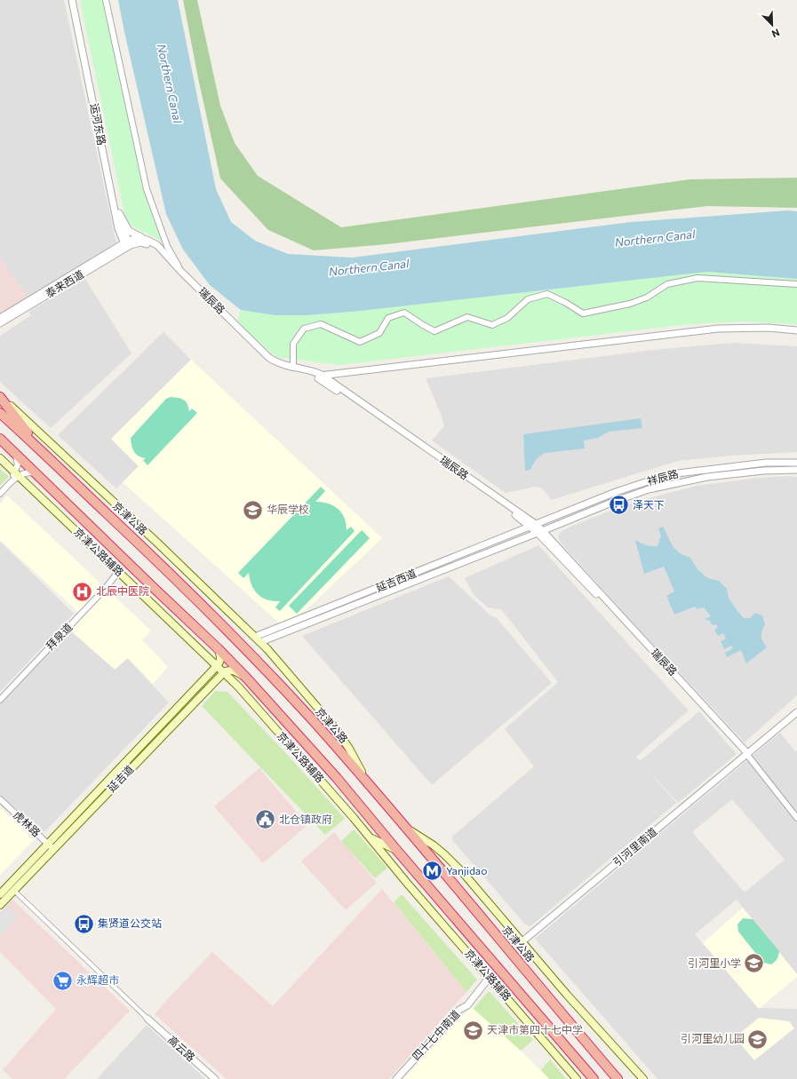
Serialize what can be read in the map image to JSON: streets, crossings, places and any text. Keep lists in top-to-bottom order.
{
  "streets": {
    "highway": ["京津公路"],
    "main road": ["京津公路辅路", "延吉道"],
    "street": [
      "运河东路",
      "泰来西道",
      "瑞辰路",
      "祥辰路",
      "延吉西道",
      "拜泉道",
      "虎林路",
      "引河里南道",
      "四十七中南道",
      "高云路"
    ]
  },
  "crossings": [
    ["运河东路", "泰来西道"],
    ["运河东路", "瑞辰路"],
    ["泰来西道", "瑞辰路"],
    ["瑞辰路", "祥辰路"],
    ["瑞辰路", "延吉西道"],
    ["瑞辰路", "引河里南道"],
    ["祥辰路", "延吉西道"],
    ["京津公路辅路", "拜泉道"],
    ["京津公路辅路", "延吉道"],
    ["京津公路辅路", "四十七中南道"],
    ["延吉道", "虎林路"]
  ],
  "water": ["Northern Canal"],
  "places": {
    "bus stop": ["泽天下", "集贤道公交站"],
    "school or university": [
      "华辰学校",
      "引河里小学",
      "天津市第四十七中学",
      "引河里幼儿园"
    ],
    "hospital": ["北辰中医院"],
    "public building": ["北仓镇政府"],
    "metro station": ["Yanjidao"],
    "supermarket": ["永辉超市"]
  },
  "north": "bottom right"
}
